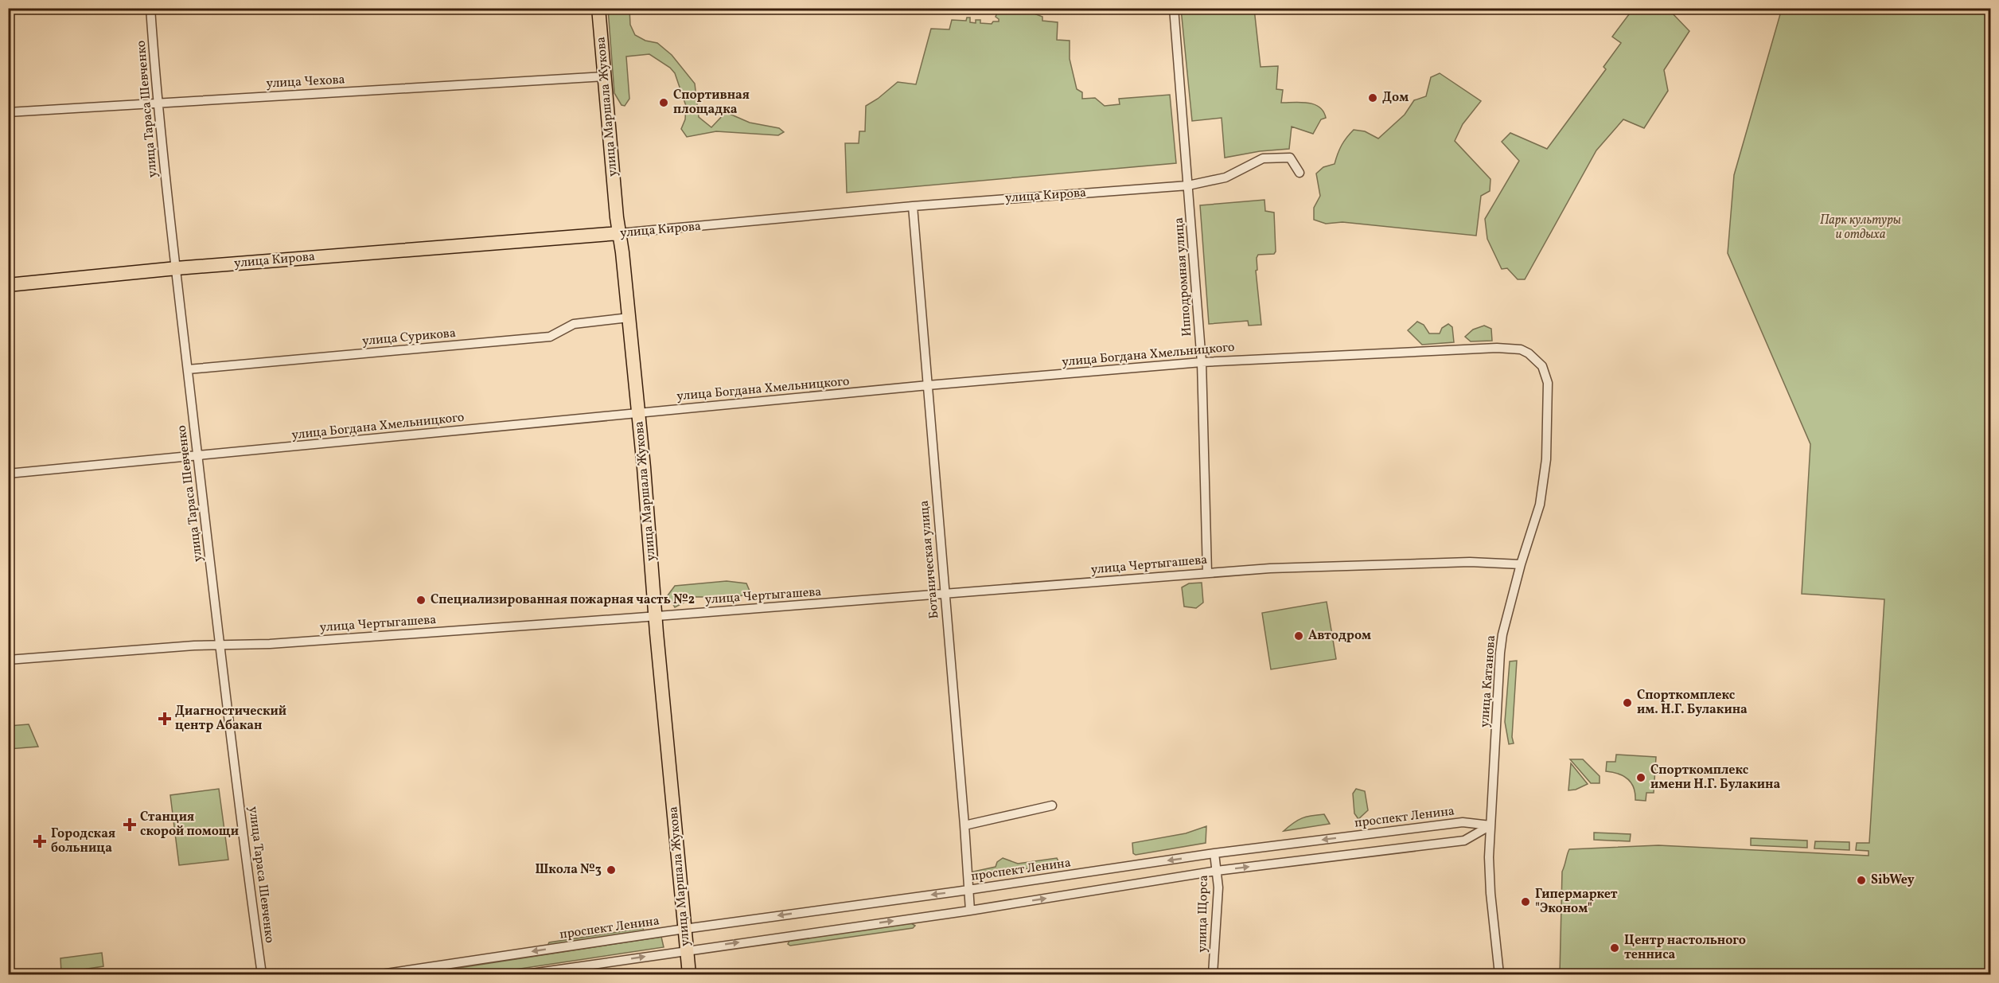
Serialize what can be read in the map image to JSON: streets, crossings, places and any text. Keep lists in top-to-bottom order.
{
  "streets": {
    "main road": ["улица Маршала Жукова", "улица Кирова"],
    "street": [
      "улица Чехова",
      "улица Тараса Шевченко",
      "Ипподромная улица",
      "улица Сурикова",
      "улица Богдана Хмельницкого",
      "Ботаническая улица",
      "улица Чертыгашева",
      "улица Катанова",
      "проспект Ленина",
      "улица Щорса"
    ]
  },
  "crossings": [
    ["улица Чехова", "улица Маршала Жукова"],
    ["улица Чехова", "улица Тараса Шевченко"],
    ["улица Маршала Жукова", "улица Кирова"],
    ["улица Маршала Жукова", "улица Сурикова"],
    ["улица Маршала Жукова", "улица Богдана Хмельницкого"],
    ["улица Маршала Жукова", "улица Чертыгашева"],
    ["улица Маршала Жукова", "проспект Ленина"],
    ["улица Тараса Шевченко", "улица Кирова"],
    ["улица Тараса Шевченко", "улица Сурикова"],
    ["улица Тараса Шевченко", "улица Богдана Хмельницкого"],
    ["улица Тараса Шевченко", "улица Чертыгашева"],
    ["улица Кирова", "Ипподромная улица"],
    ["улица Кирова", "Ботаническая улица"],
    ["Ипподромная улица", "улица Богдана Хмельницкого"],
    ["Ипподромная улица", "улица Чертыгашева"],
    ["улица Богдана Хмельницкого", "Ботаническая улица"],
    ["улица Богдана Хмельницкого", "улица Катанова"],
    ["Ботаническая улица", "улица Чертыгашева"],
    ["Ботаническая улица", "проспект Ленина"],
    ["улица Чертыгашева", "улица Катанова"],
    ["улица Катанова", "проспект Ленина"],
    ["проспект Ленина", "улица Щорса"]
  ],
  "parks": ["Парк культуры и отдыха"],
  "places": {
    "other": [
      "Дом",
      "Спортивная площадка",
      "Специализированная пожарная часть №2",
      "Автодром",
      "Спорткомплекс им. Н.Г. Булакина",
      "Спорткомплекс имени Н.Г. Булакина",
      "Школа №3",
      "SibWey",
      "Гипермаркет \"Эконом\"",
      "Центр настольного тенниса"
    ],
    "health": ["Диагностический центр Абакан", "Станция скорой помощи", "Городская больница"]
  }
}
